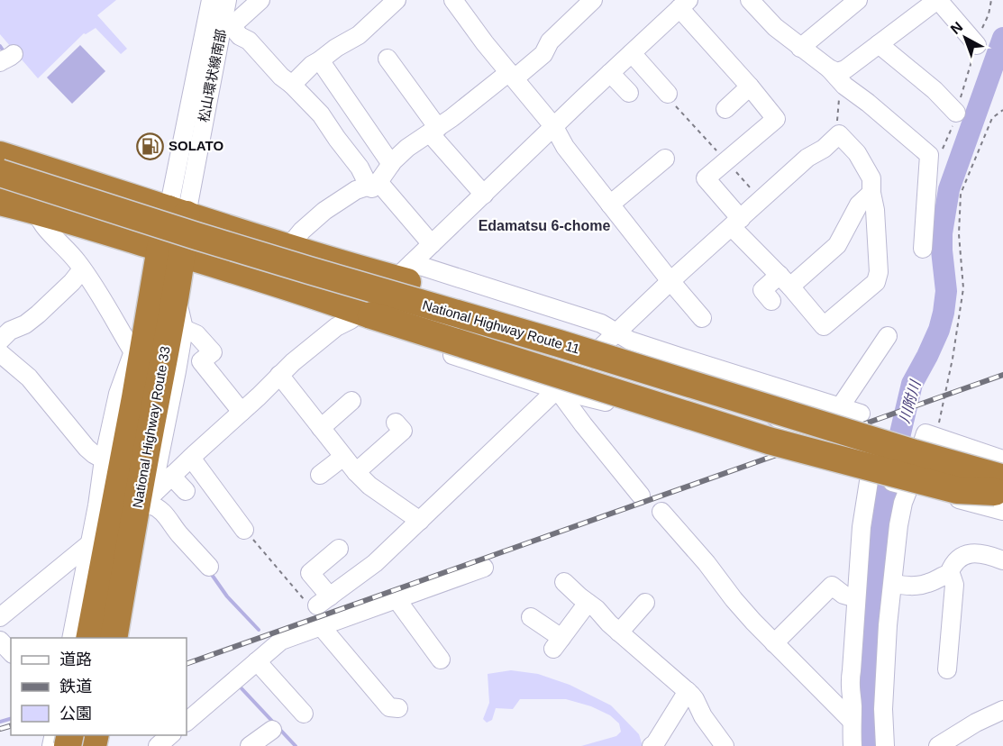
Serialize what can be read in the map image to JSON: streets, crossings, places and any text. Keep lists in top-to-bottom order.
{
  "streets": {
    "highway": ["National Highway Route 11", "National Highway Route 33"],
    "street": ["松山環状線南部"]
  },
  "crossings": [
    ["松山環状線南部", "National Highway Route 33"]
  ],
  "districts": ["Edamatsu 6-chome"],
  "water": ["川附川"],
  "places": {
    "fuel station": ["SOLATO"]
  },
  "legend": ["道路", "鉄道", "公園"],
  "north": "top left"
}
